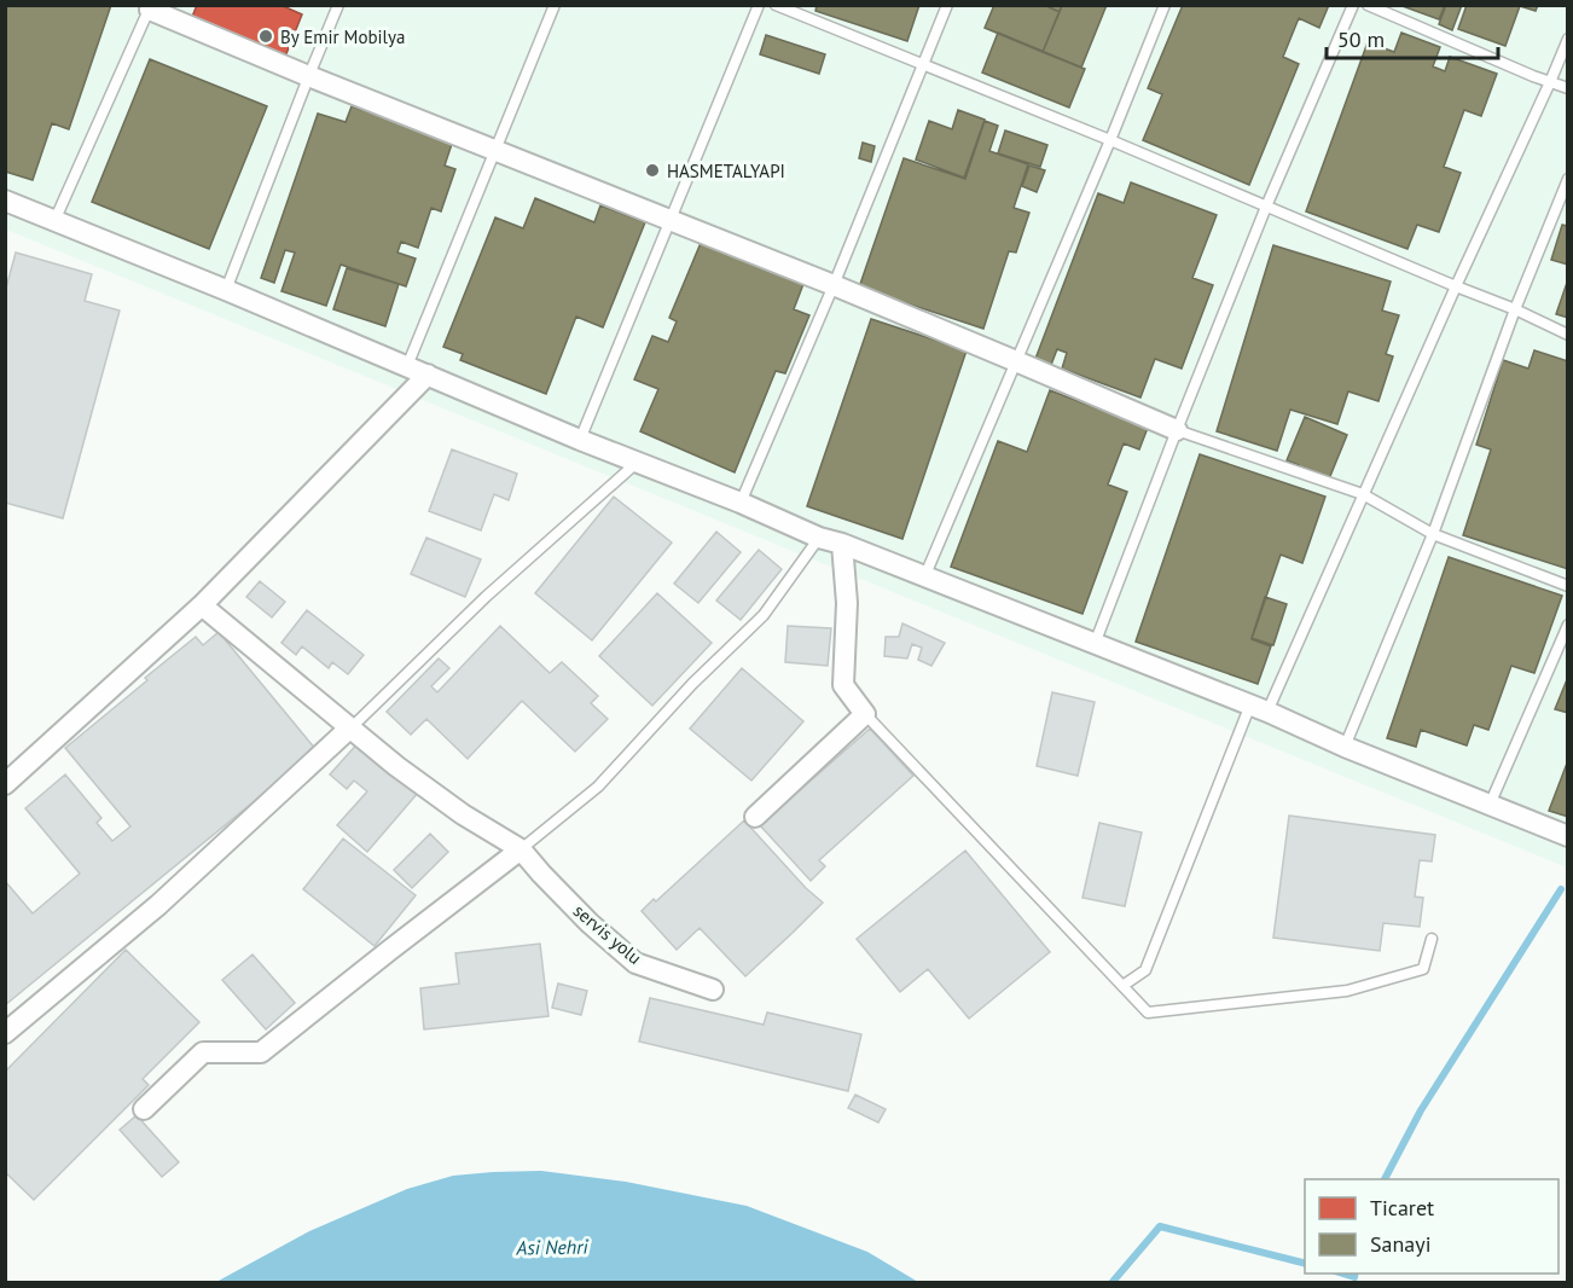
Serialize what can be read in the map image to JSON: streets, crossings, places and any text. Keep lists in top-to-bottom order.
{
  "streets": {
    "street": ["servis yolu"]
  },
  "water": ["Asi Nehri"],
  "places": ["By Emir Mobilya", "HASMETALYAPI"],
  "legend": ["Ticaret", "Sanayi"],
  "scale_bar": "50 m"
}
